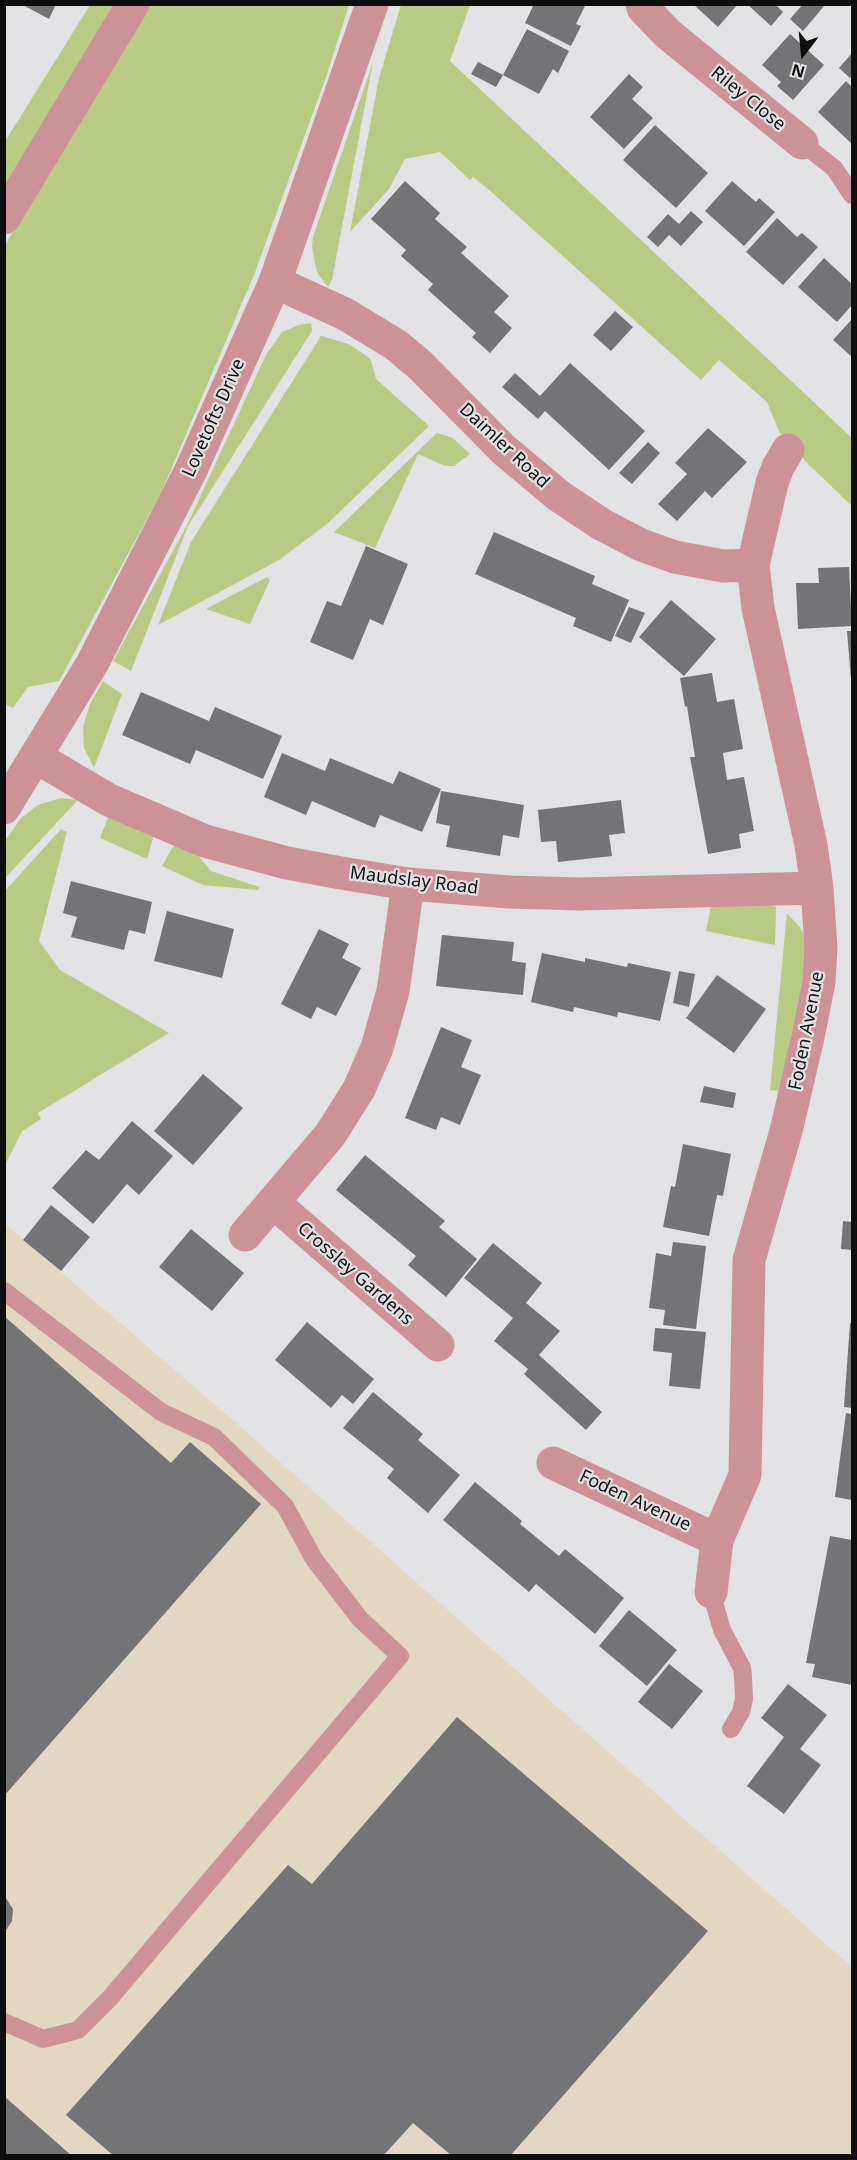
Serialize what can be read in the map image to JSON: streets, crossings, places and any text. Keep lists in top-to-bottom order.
{
  "streets": {
    "street": [
      "Riley Close",
      "Lovetofts Drive",
      "Daimler Road",
      "Maudslay Road",
      "Foden Avenue",
      "Crossley Gardens"
    ]
  },
  "crossings": [
    ["Lovetofts Drive", "Daimler Road"],
    ["Lovetofts Drive", "Maudslay Road"],
    ["Daimler Road", "Foden Avenue"],
    ["Maudslay Road", "Foden Avenue"]
  ],
  "north": "bottom"
}
